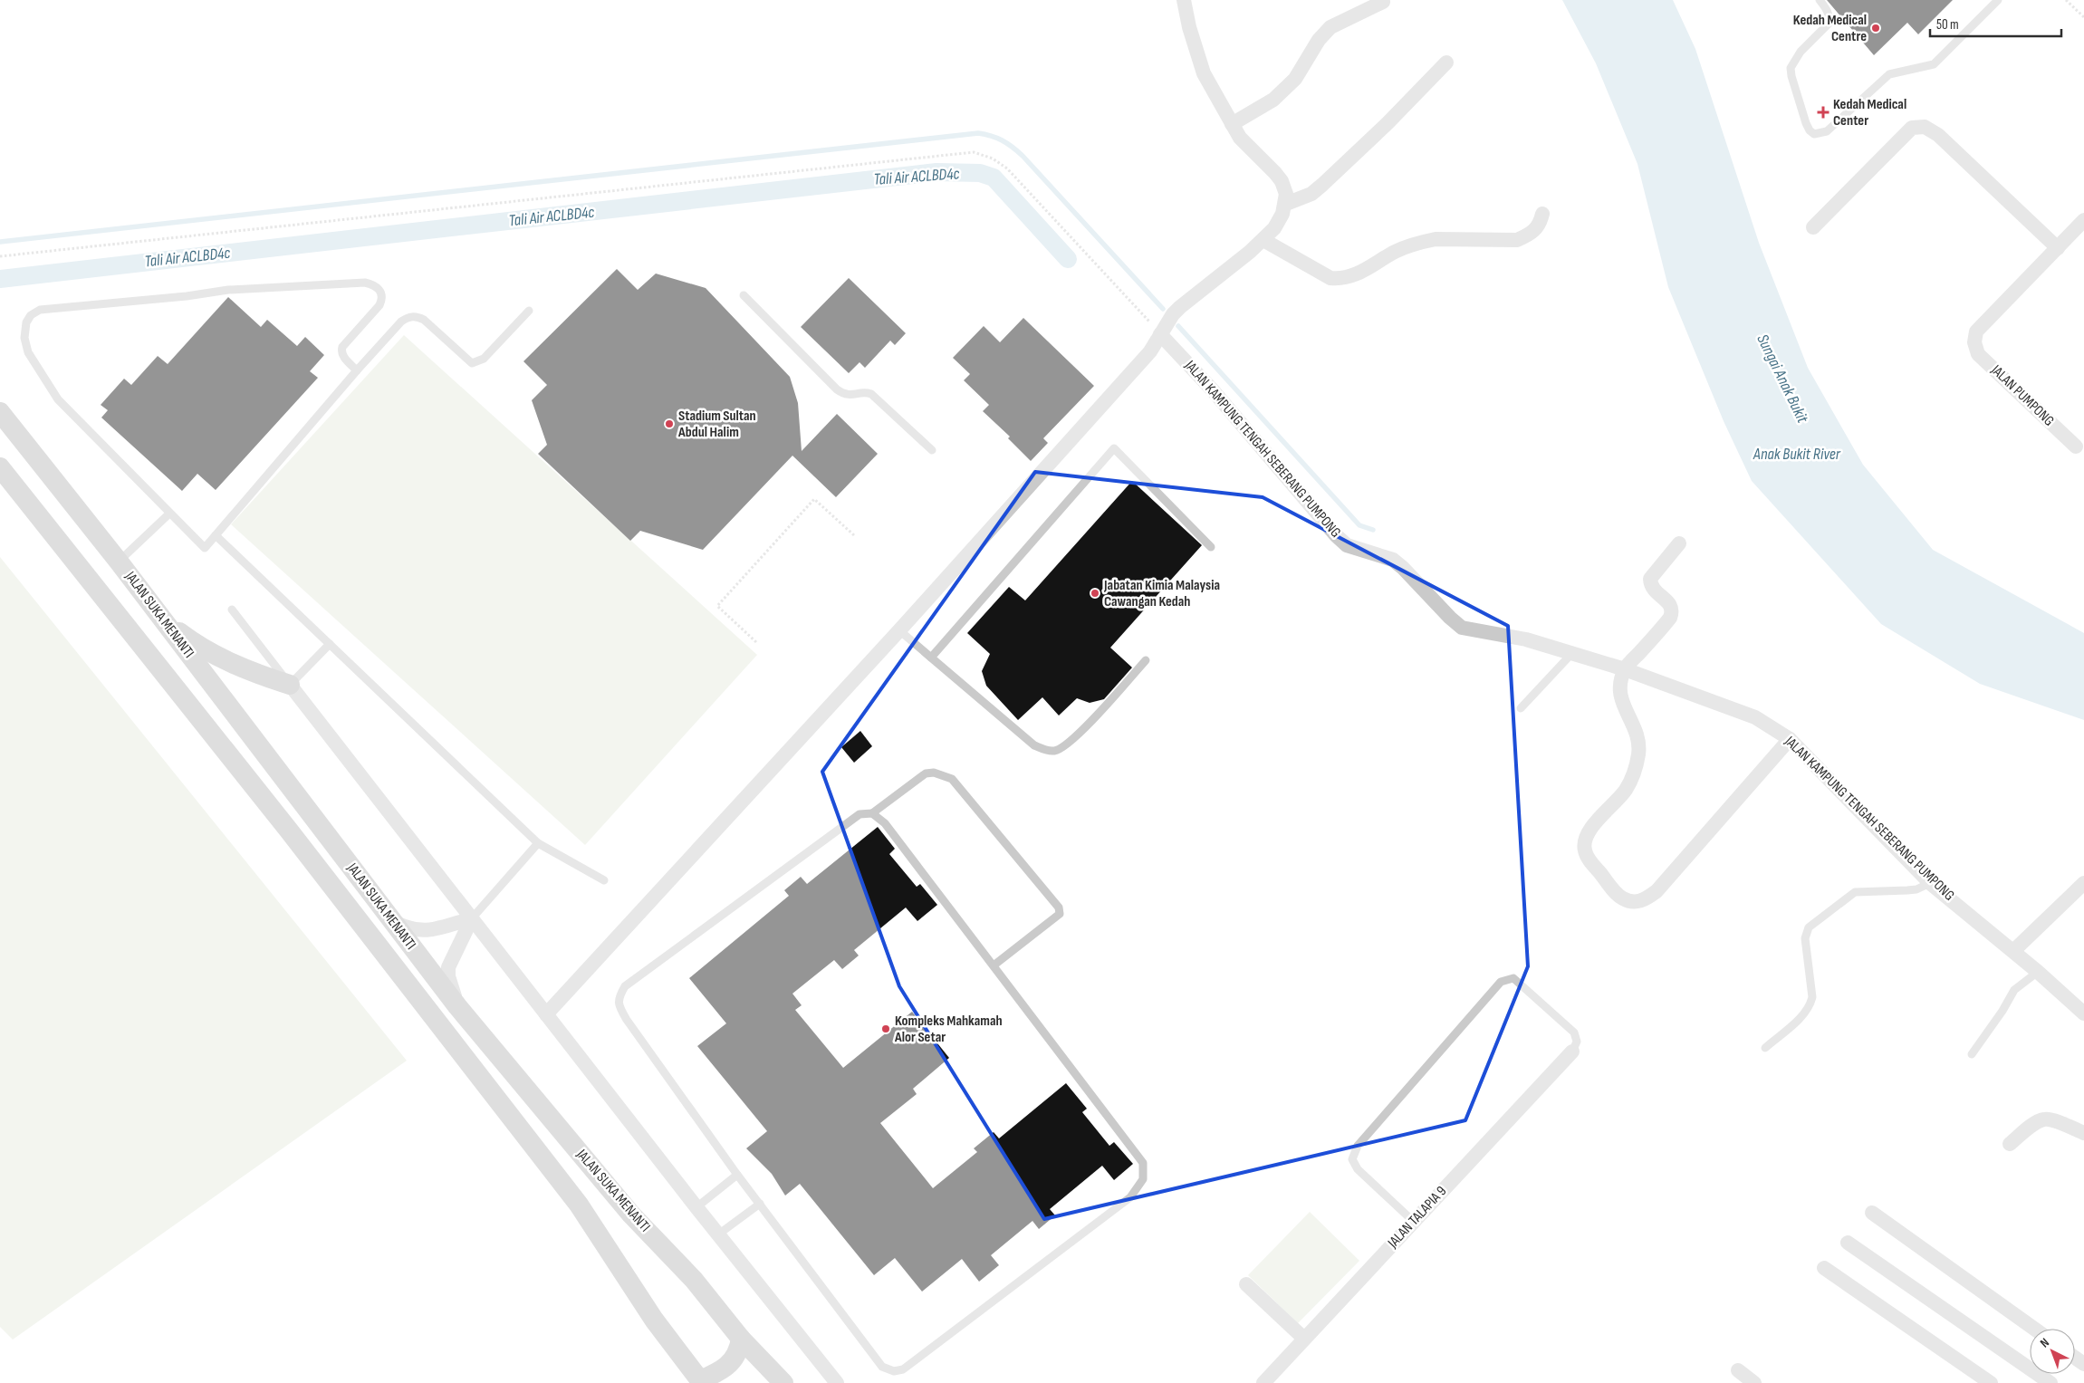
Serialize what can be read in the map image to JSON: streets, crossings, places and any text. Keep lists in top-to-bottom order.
{
  "streets": {
    "main road": ["JALAN SUKA MENANTI"],
    "street": ["JALAN PUMPONG", "JALAN KAMPUNG TENGAH SEBERANG PUMPONG", "JALAN TALAPIA 9"]
  },
  "water": ["Tali Air ACLBD4c", "Sungai Anak Bukit", "Anak Bukit River"],
  "places": {
    "other": [
      "Kedah Medical Centre",
      "Stadium Sultan Abdul Halim",
      "Jabatan Kimia Malaysia Cawangan Kedah",
      "Kompleks Mahkamah Alor Setar"
    ],
    "health": ["Kedah Medical Center"]
  },
  "scale_bar": "50 m",
  "north": "top left"
}
